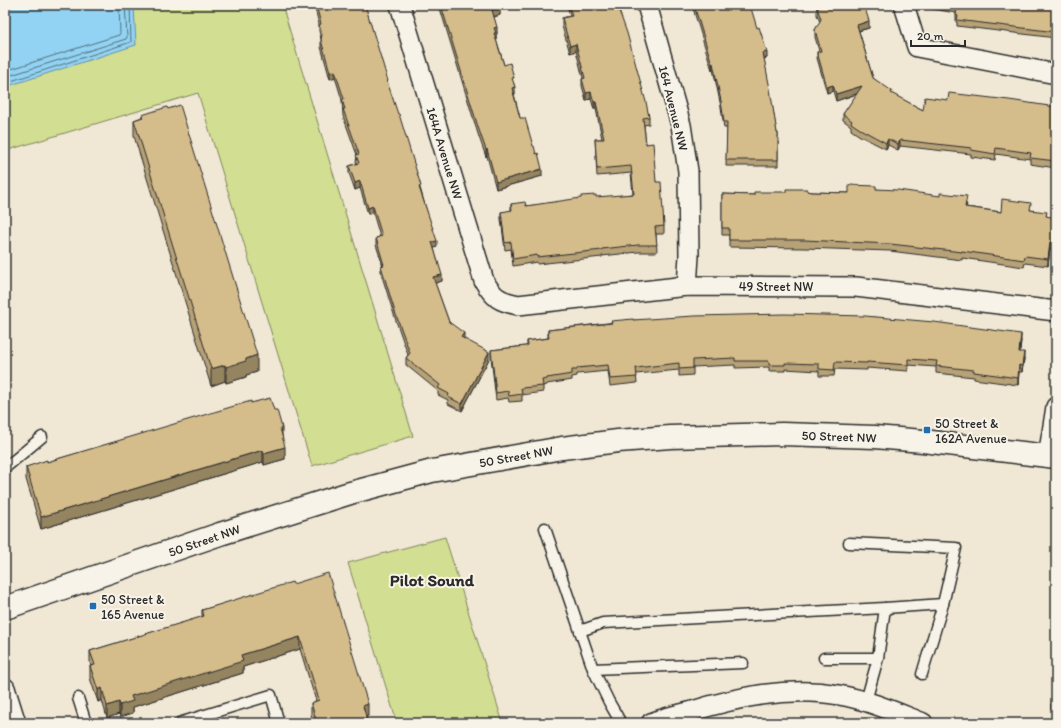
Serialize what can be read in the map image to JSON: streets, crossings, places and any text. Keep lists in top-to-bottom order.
{
  "streets": {
    "main road": ["50 Street NW"],
    "street": ["164 Avenue NW", "164A Avenue NW", "49 Street NW"]
  },
  "crossings": [
    ["164 Avenue NW", "49 Street NW"],
    ["164A Avenue NW", "49 Street NW"]
  ],
  "districts": ["Pilot Sound"],
  "places": {
    "transit": ["50 Street & 162A Avenue", "50 Street & 165 Avenue"]
  },
  "scale_bar": "20 m"
}
